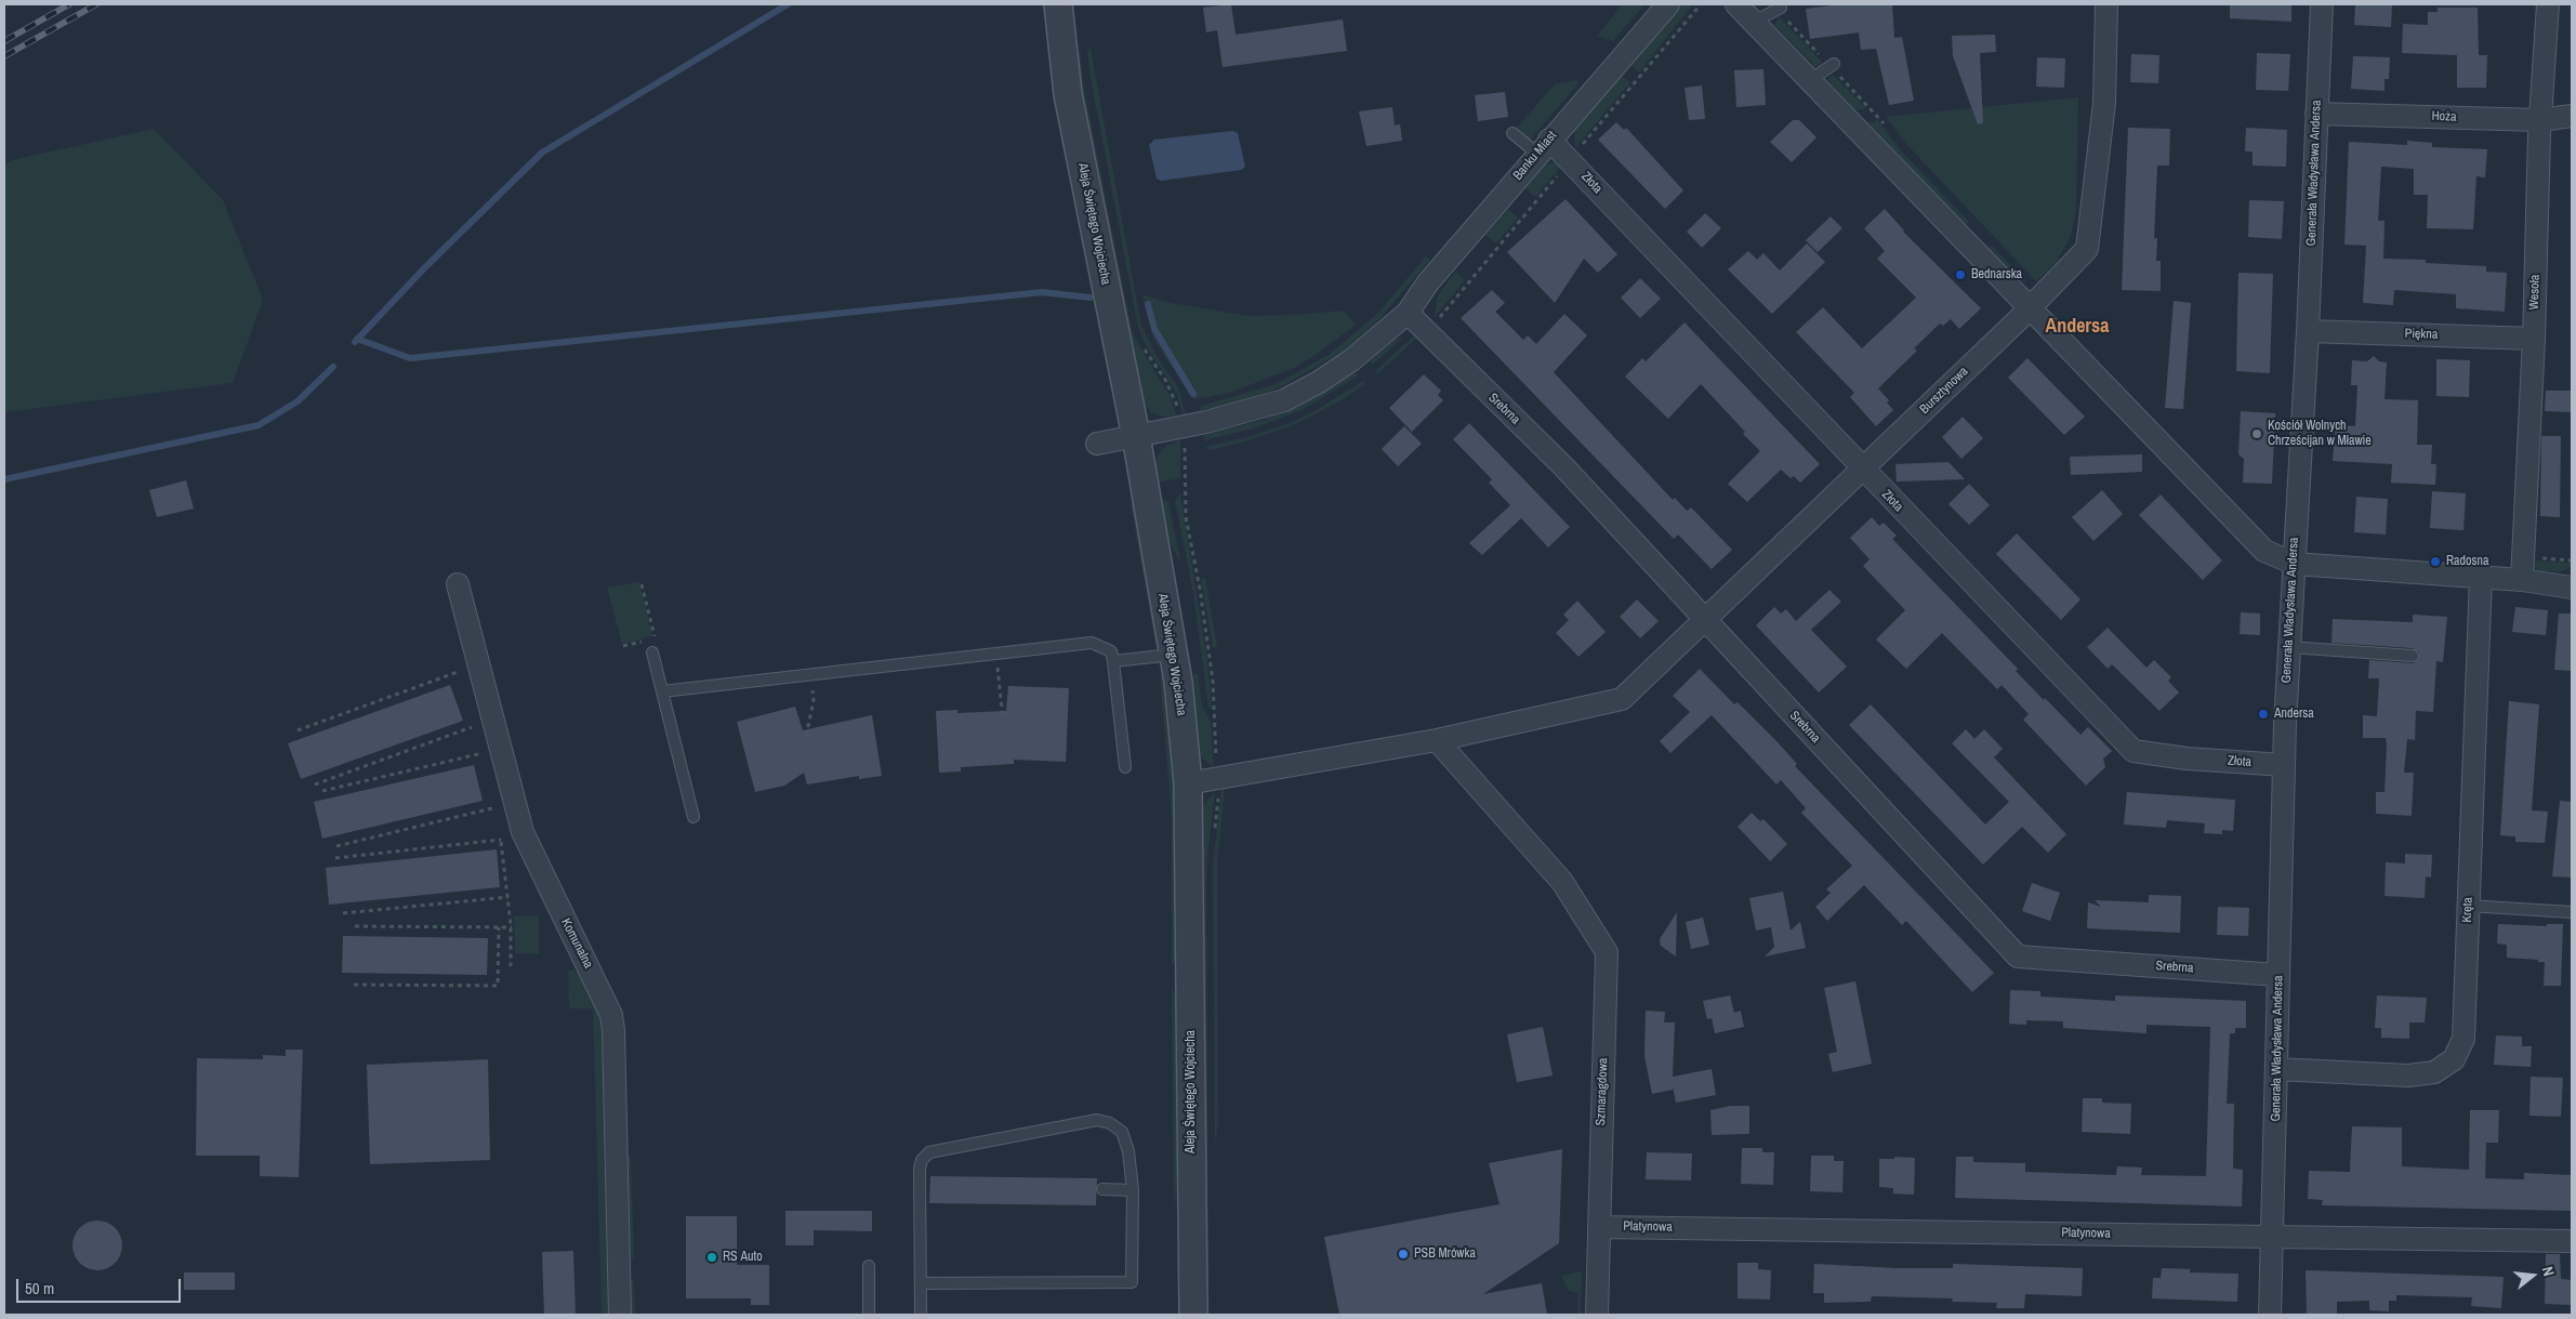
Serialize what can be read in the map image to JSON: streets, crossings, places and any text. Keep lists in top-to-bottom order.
{
  "streets": {
    "street": [
      "Hoża",
      "Banku Miast",
      "Generała Władysława Andersa",
      "Złota",
      "Aleja Świętego Wojciecha",
      "Wesoła",
      "Piękna",
      "Bursztynowa",
      "Srebrna",
      "Kręta",
      "Komunalna",
      "Szmaragdowa",
      "Platynowa"
    ]
  },
  "crossings": [
    ["Hoża", "Generała Władysława Andersa"],
    ["Hoża", "Wesoła"],
    ["Banku Miast", "Złota"],
    ["Banku Miast", "Aleja Świętego Wojciecha"],
    ["Banku Miast", "Srebrna"],
    ["Generała Władysława Andersa", "Złota"],
    ["Generała Władysława Andersa", "Piękna"],
    ["Generała Władysława Andersa", "Srebrna"],
    ["Generała Władysława Andersa", "Kręta"],
    ["Generała Władysława Andersa", "Platynowa"],
    ["Złota", "Bursztynowa"],
    ["Wesoła", "Piękna"],
    ["Bursztynowa", "Srebrna"],
    ["Bursztynowa", "Szmaragdowa"],
    ["Szmaragdowa", "Platynowa"]
  ],
  "districts": ["Andersa"],
  "places": [
    "Bednarska",
    "Kościół Wolnych Chrześcijan w Mławie",
    "Radosna",
    "Andersa",
    "PSB Mrówka",
    "RS Auto"
  ],
  "scale_bar": "50 m",
  "north": "right"
}
